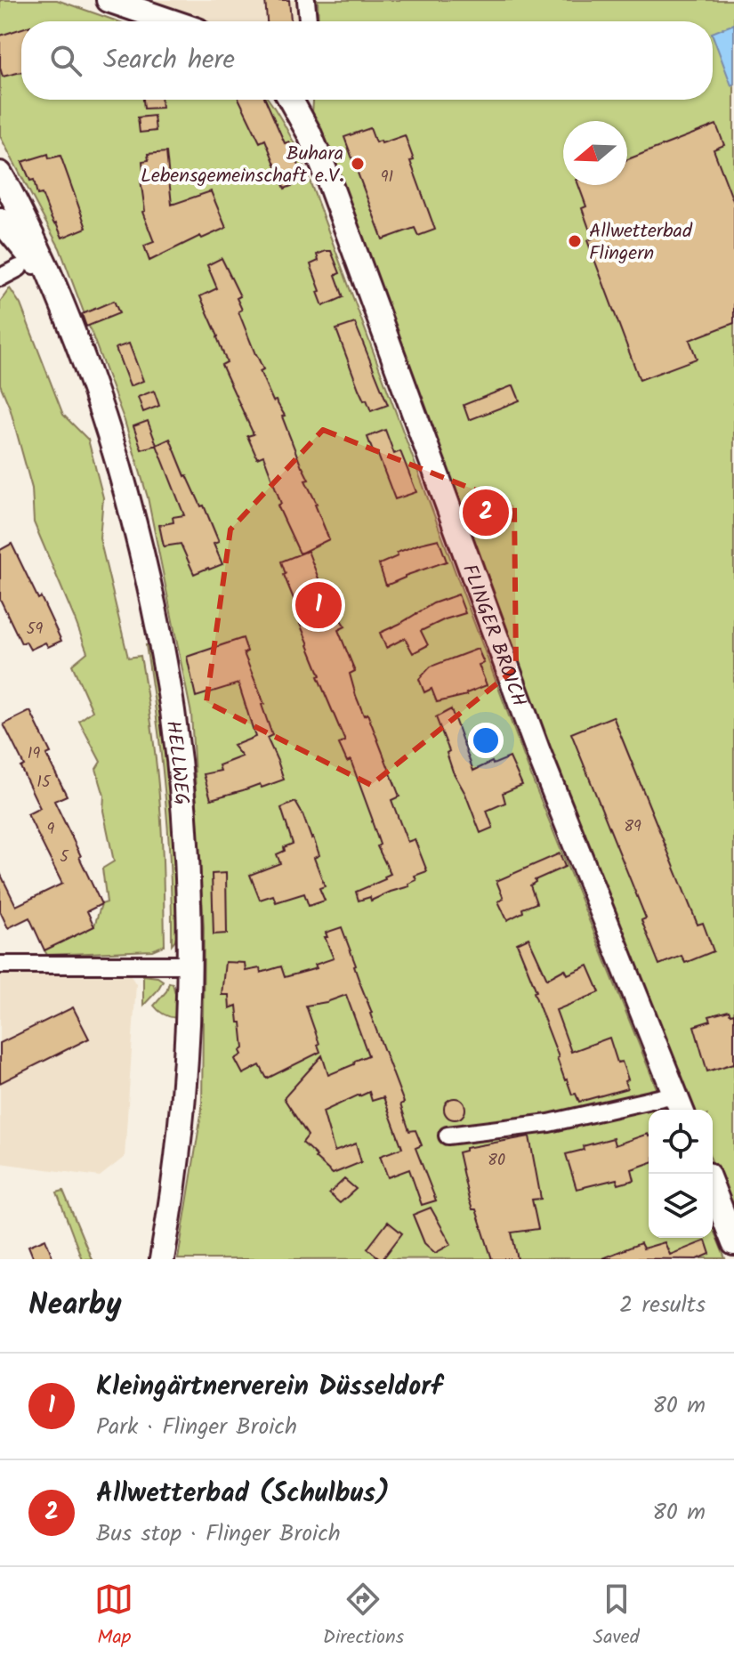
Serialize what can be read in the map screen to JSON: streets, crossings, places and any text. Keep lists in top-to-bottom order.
{
  "streets": {
    "street": ["FLINGER BROICH", "HELLWEG"]
  },
  "places": ["Buhara Lebensgemeinschaft e.V.", "Allwetterbad Flingern"],
  "house_numbers": [
    "91",
    "59",
    "19",
    "15",
    "89",
    "9",
    "5",
    "80"
  ],
  "north": "left",
  "page": {
    "search": "Search here",
    "pins": ["2", "1"],
    "heading": ["Nearby", "2 results"],
    "list": [
      {
        "mark": "1",
        "name": "Kleingärtnerverein Düsseldorf",
        "note": "Park · Flinger Broich",
        "value": "80 m"
      },
      {
        "mark": "2",
        "name": "Allwetterbad (Schulbus)",
        "note": "Bus stop · Flinger Broich",
        "value": "80 m"
      }
    ],
    "nav": ["Map", "Directions", "Saved"]
  }
}
